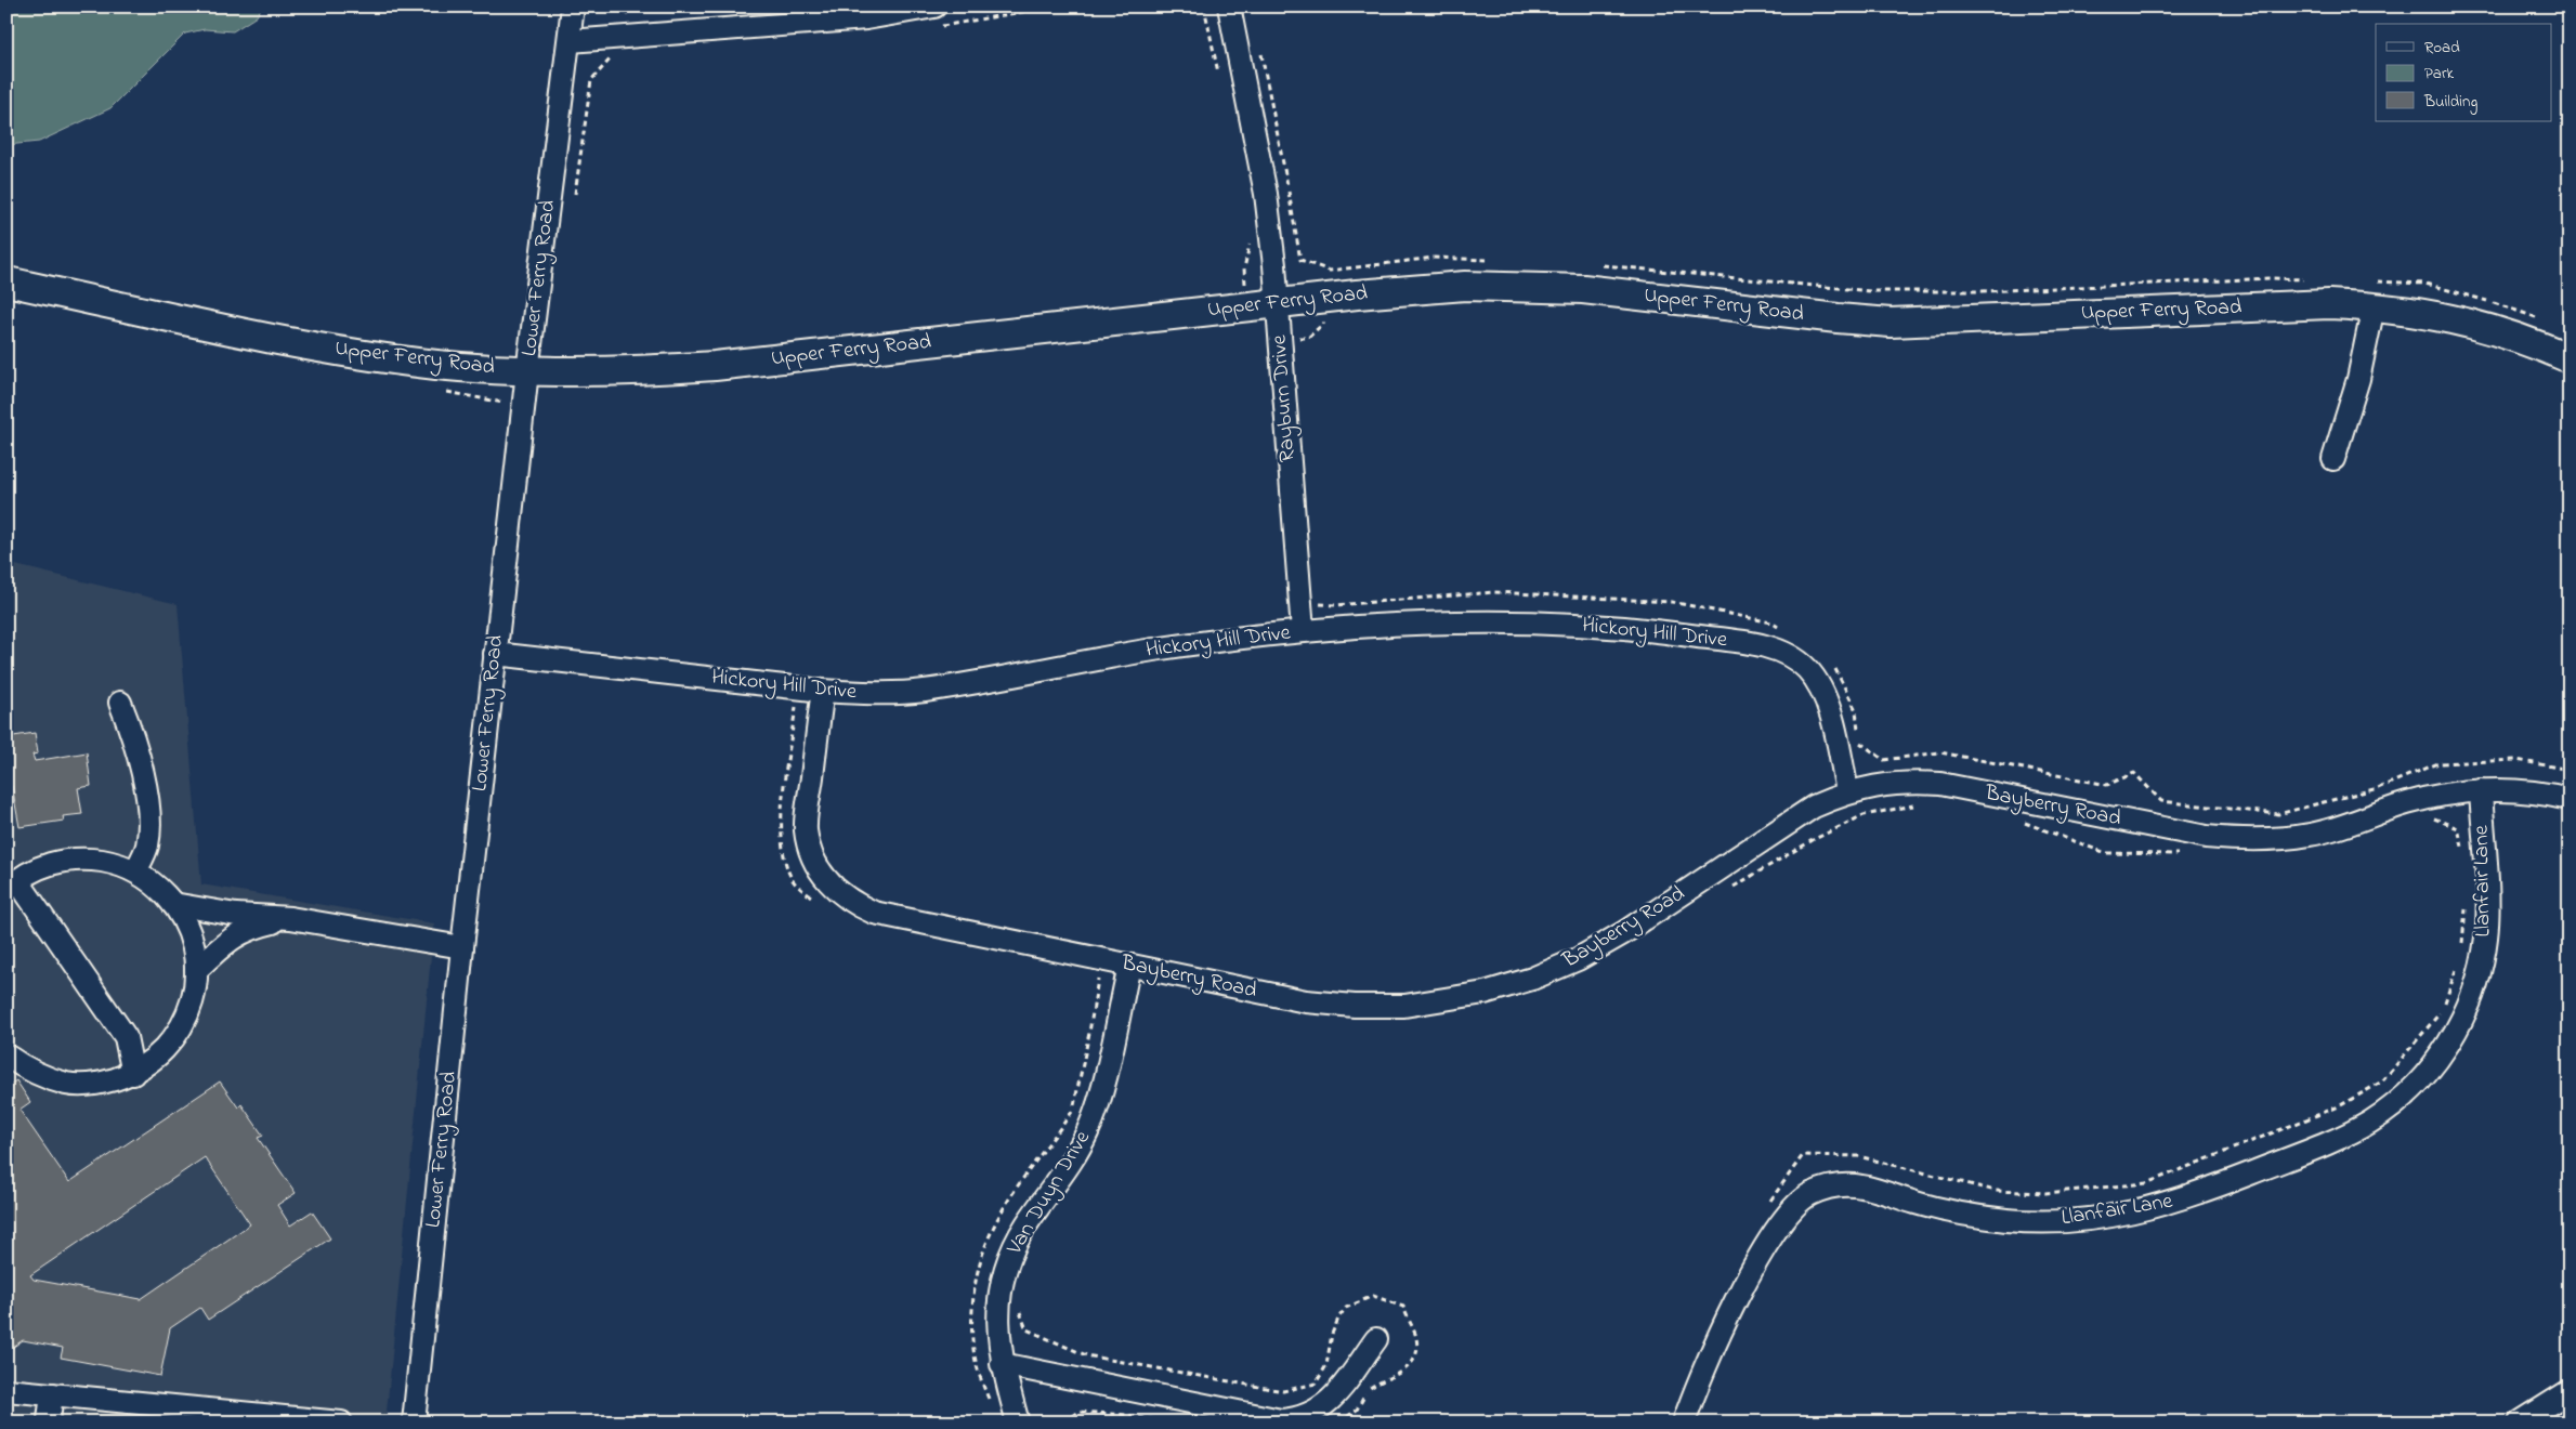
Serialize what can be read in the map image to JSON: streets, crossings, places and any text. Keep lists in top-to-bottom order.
{
  "streets": {
    "main road": ["Upper Ferry Road"],
    "street": [
      "Lower Ferry Road",
      "Rayburn Drive",
      "Hickory Hill Drive",
      "Bayberry Road",
      "Llanfair Lane",
      "Van Duyn Drive"
    ]
  },
  "crossings": [
    ["Lower Ferry Road", "Upper Ferry Road"],
    ["Lower Ferry Road", "Hickory Hill Drive"],
    ["Upper Ferry Road", "Rayburn Drive"],
    ["Rayburn Drive", "Hickory Hill Drive"],
    ["Hickory Hill Drive", "Bayberry Road"],
    ["Bayberry Road", "Llanfair Lane"],
    ["Bayberry Road", "Van Duyn Drive"]
  ],
  "legend": ["Road", "Park", "Building"]
}
